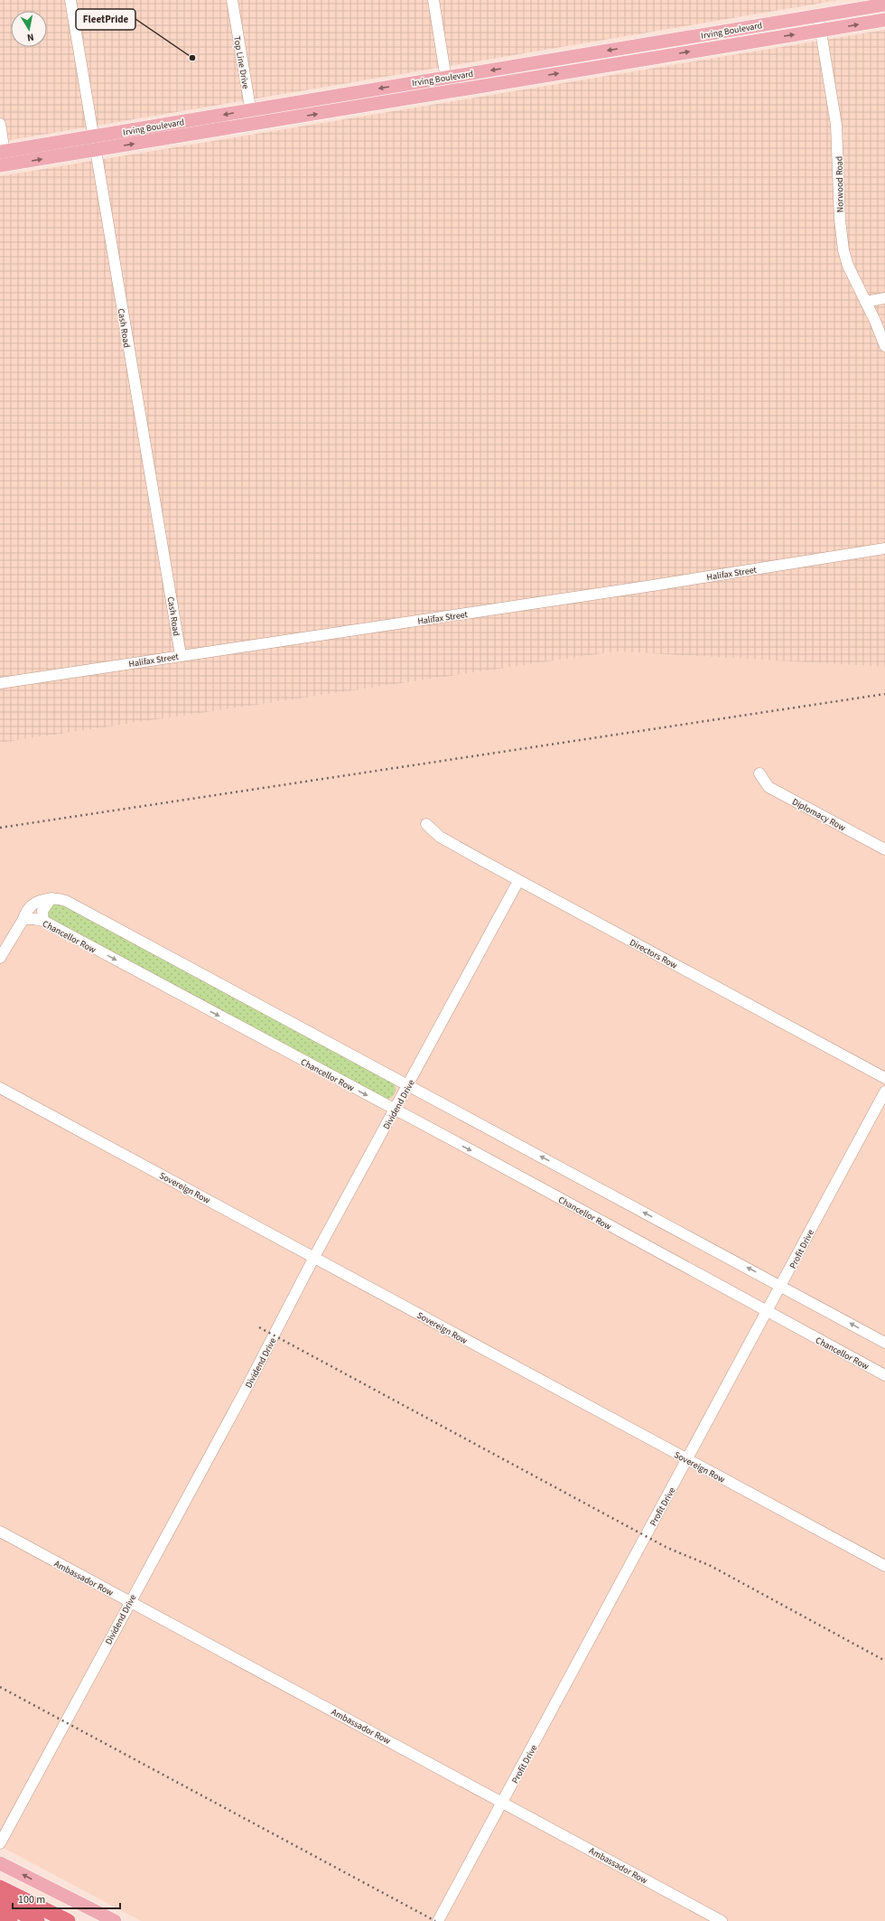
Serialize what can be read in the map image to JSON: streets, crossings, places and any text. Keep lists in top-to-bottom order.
{
  "streets": {
    "main road": ["Irving Boulevard"],
    "street": [
      "Top Line Drive",
      "Norwood Road",
      "Cash Road",
      "Halifax Street",
      "Diplomacy Row",
      "Chancellor Row",
      "Directors Row",
      "Dividend Drive",
      "Sovereign Row",
      "Profit Drive",
      "Ambassador Row"
    ]
  },
  "crossings": [
    ["Irving Boulevard", "Top Line Drive"],
    ["Irving Boulevard", "Norwood Road"],
    ["Irving Boulevard", "Cash Road"],
    ["Cash Road", "Halifax Street"],
    ["Chancellor Row", "Dividend Drive"],
    ["Chancellor Row", "Profit Drive"],
    ["Directors Row", "Dividend Drive"],
    ["Dividend Drive", "Sovereign Row"],
    ["Dividend Drive", "Ambassador Row"],
    ["Sovereign Row", "Profit Drive"],
    ["Profit Drive", "Ambassador Row"]
  ],
  "places": ["FleetPride"],
  "scale_bar": "100 m",
  "north": "bottom"
}
